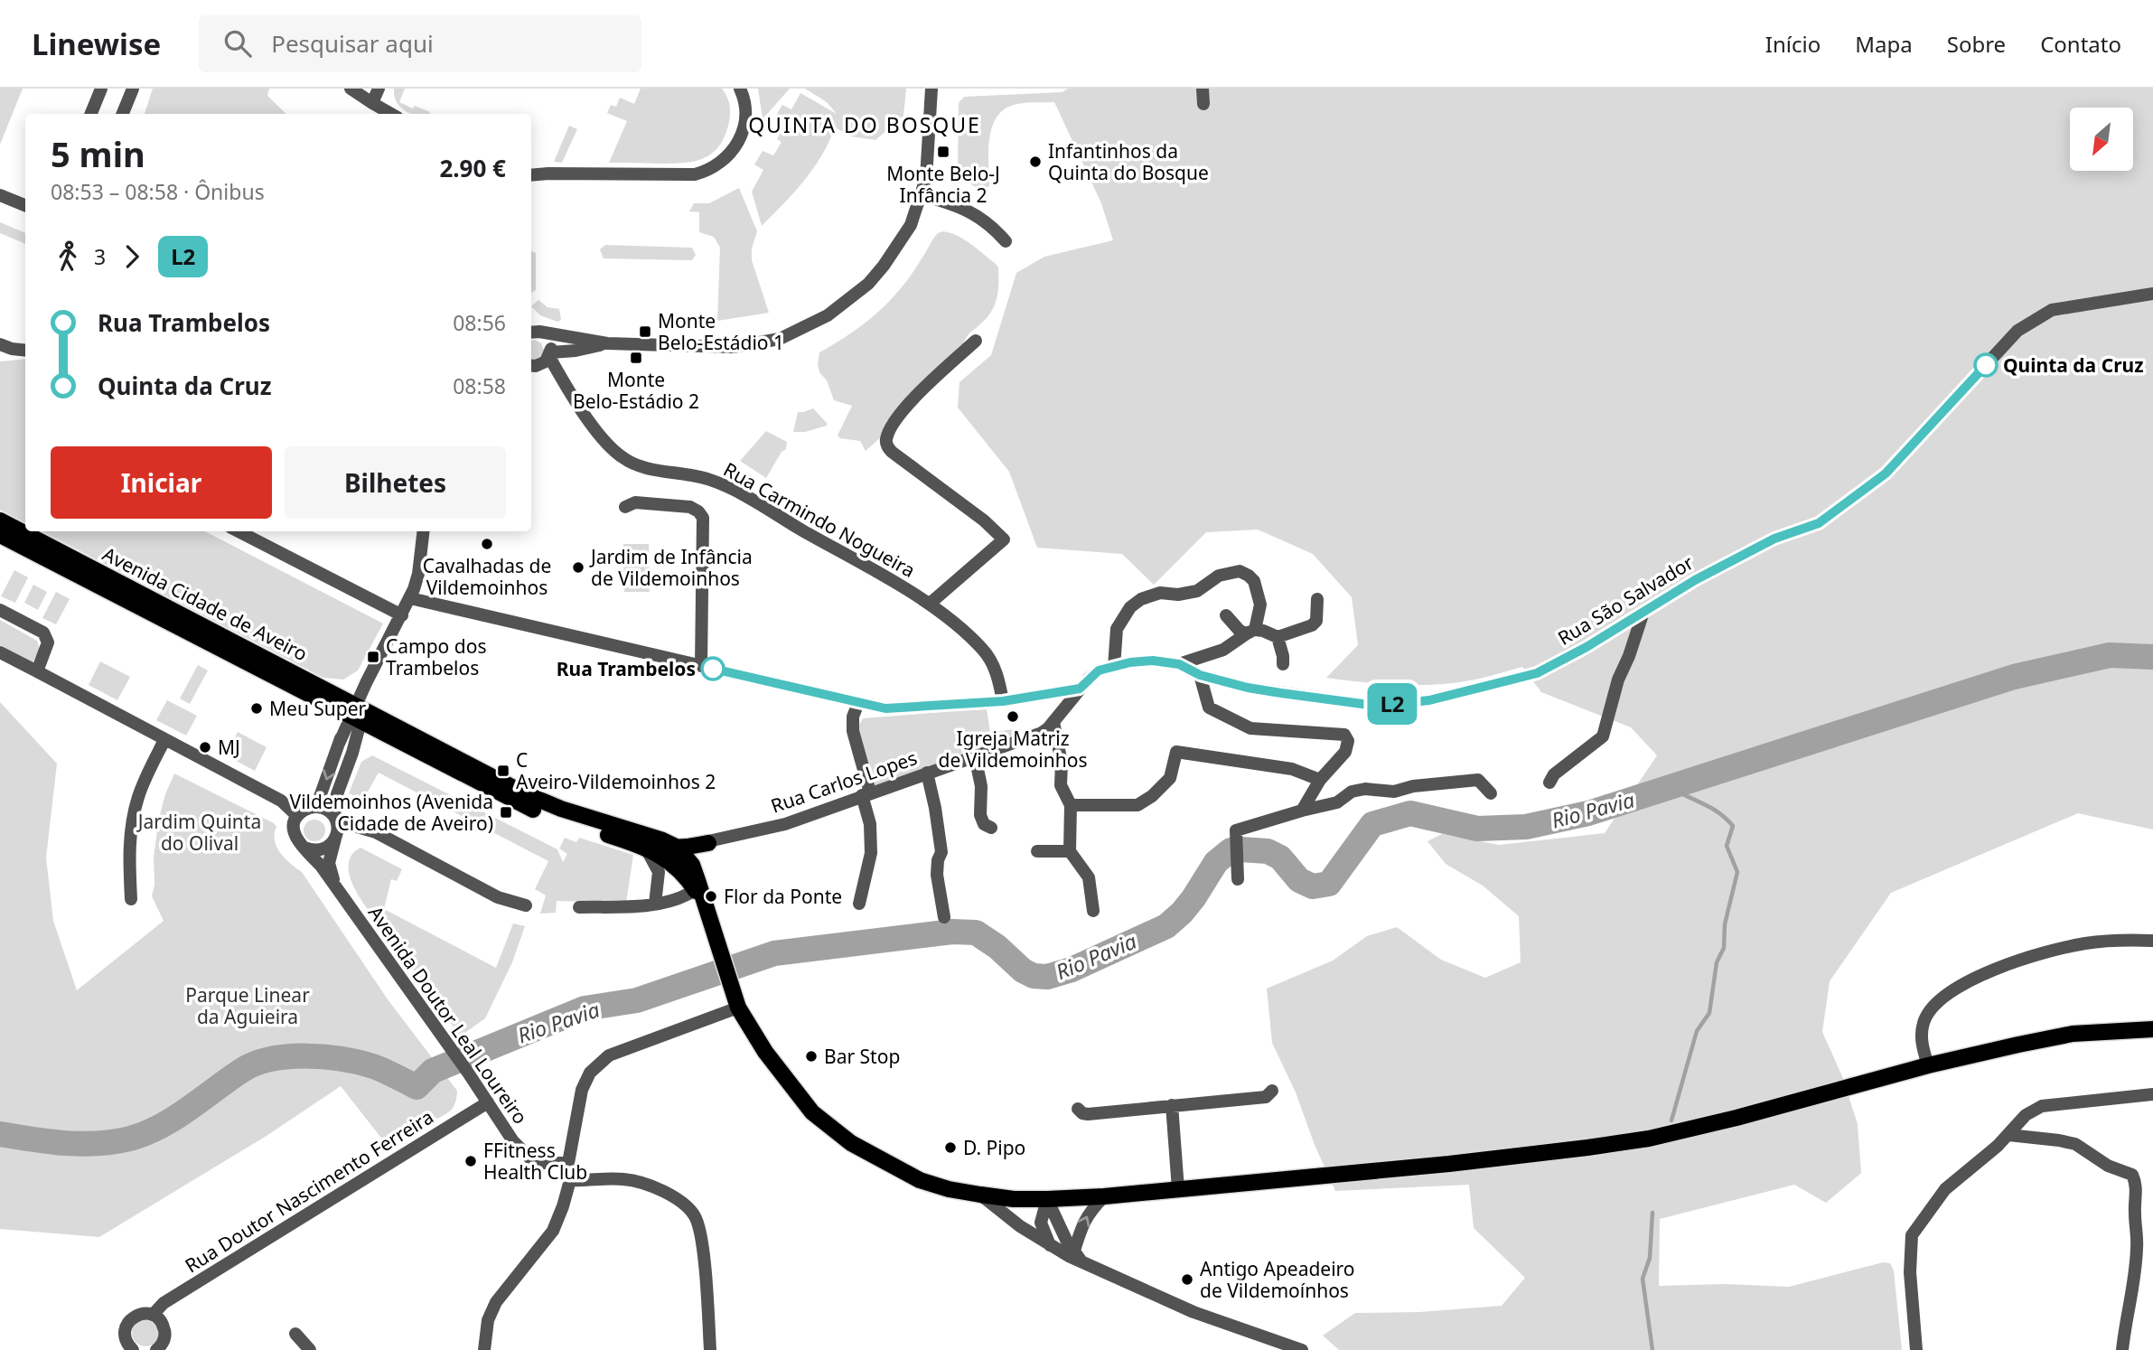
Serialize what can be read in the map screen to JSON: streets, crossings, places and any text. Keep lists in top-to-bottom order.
{
  "streets": {
    "main road": ["Avenida Cidade de Aveiro"],
    "street": [
      "Rua Carmindo Nogueira",
      "Rua São Salvador",
      "Rua Carlos Lopes",
      "Avenida Doutor Leal Loureiro",
      "Rua Doutor Nascimento Ferreira"
    ]
  },
  "crossings": [
    ["Rua São Salvador", "Rua Carlos Lopes"],
    ["Avenida Cidade de Aveiro", "Rua Carlos Lopes"],
    ["Avenida Doutor Leal Loureiro", "Rua Doutor Nascimento Ferreira"]
  ],
  "districts": ["QUINTA DO BOSQUE"],
  "water": ["Rio Pavia"],
  "parks": ["Jardim Quinta do Olival", "Parque Linear da Aguieira"],
  "places": {
    "transit": [
      "Monte Belo-J Infância 2",
      "Monte Belo-Estádio 1",
      "Monte Belo-Estádio 2",
      "Campo dos Trambelos",
      "C Aveiro-Vildemoinhos 2",
      "Vildemoinhos (Avenida Cidade de Aveiro)"
    ],
    "other": [
      "Infantinhos da Quinta do Bosque",
      "Quinta da Cruz",
      "Cavalhadas de Vildemoinhos",
      "Jardim de Infância de Vildemoinhos",
      "Rua Trambelos",
      "Meu Super",
      "Igreja Matriz de Vildemoinhos",
      "MJ",
      "Flor da Ponte",
      "Bar Stop",
      "D. Pipo",
      "FFitness Health Club",
      "Antigo Apeadeiro de Vildemoínhos"
    ]
  },
  "lines": ["bus line L2"],
  "north": "bottom left",
  "page": {
    "header": "Linewise",
    "search": "Pesquisar aqui",
    "nav": [
      "Início",
      "Mapa",
      "Sobre",
      "Contato"
    ],
    "on_map": "L2",
    "heading": ["5 min", "08:53 – 08:58 · Ônibus", "2.90 €"],
    "legs": ["3", "L2"],
    "list": [
      {
        "name": "Rua Trambelos",
        "value": "08:56"
      },
      {
        "name": "Quinta da Cruz",
        "value": "08:58"
      }
    ],
    "buttons": ["Iniciar", "Bilhetes"]
  }
}
